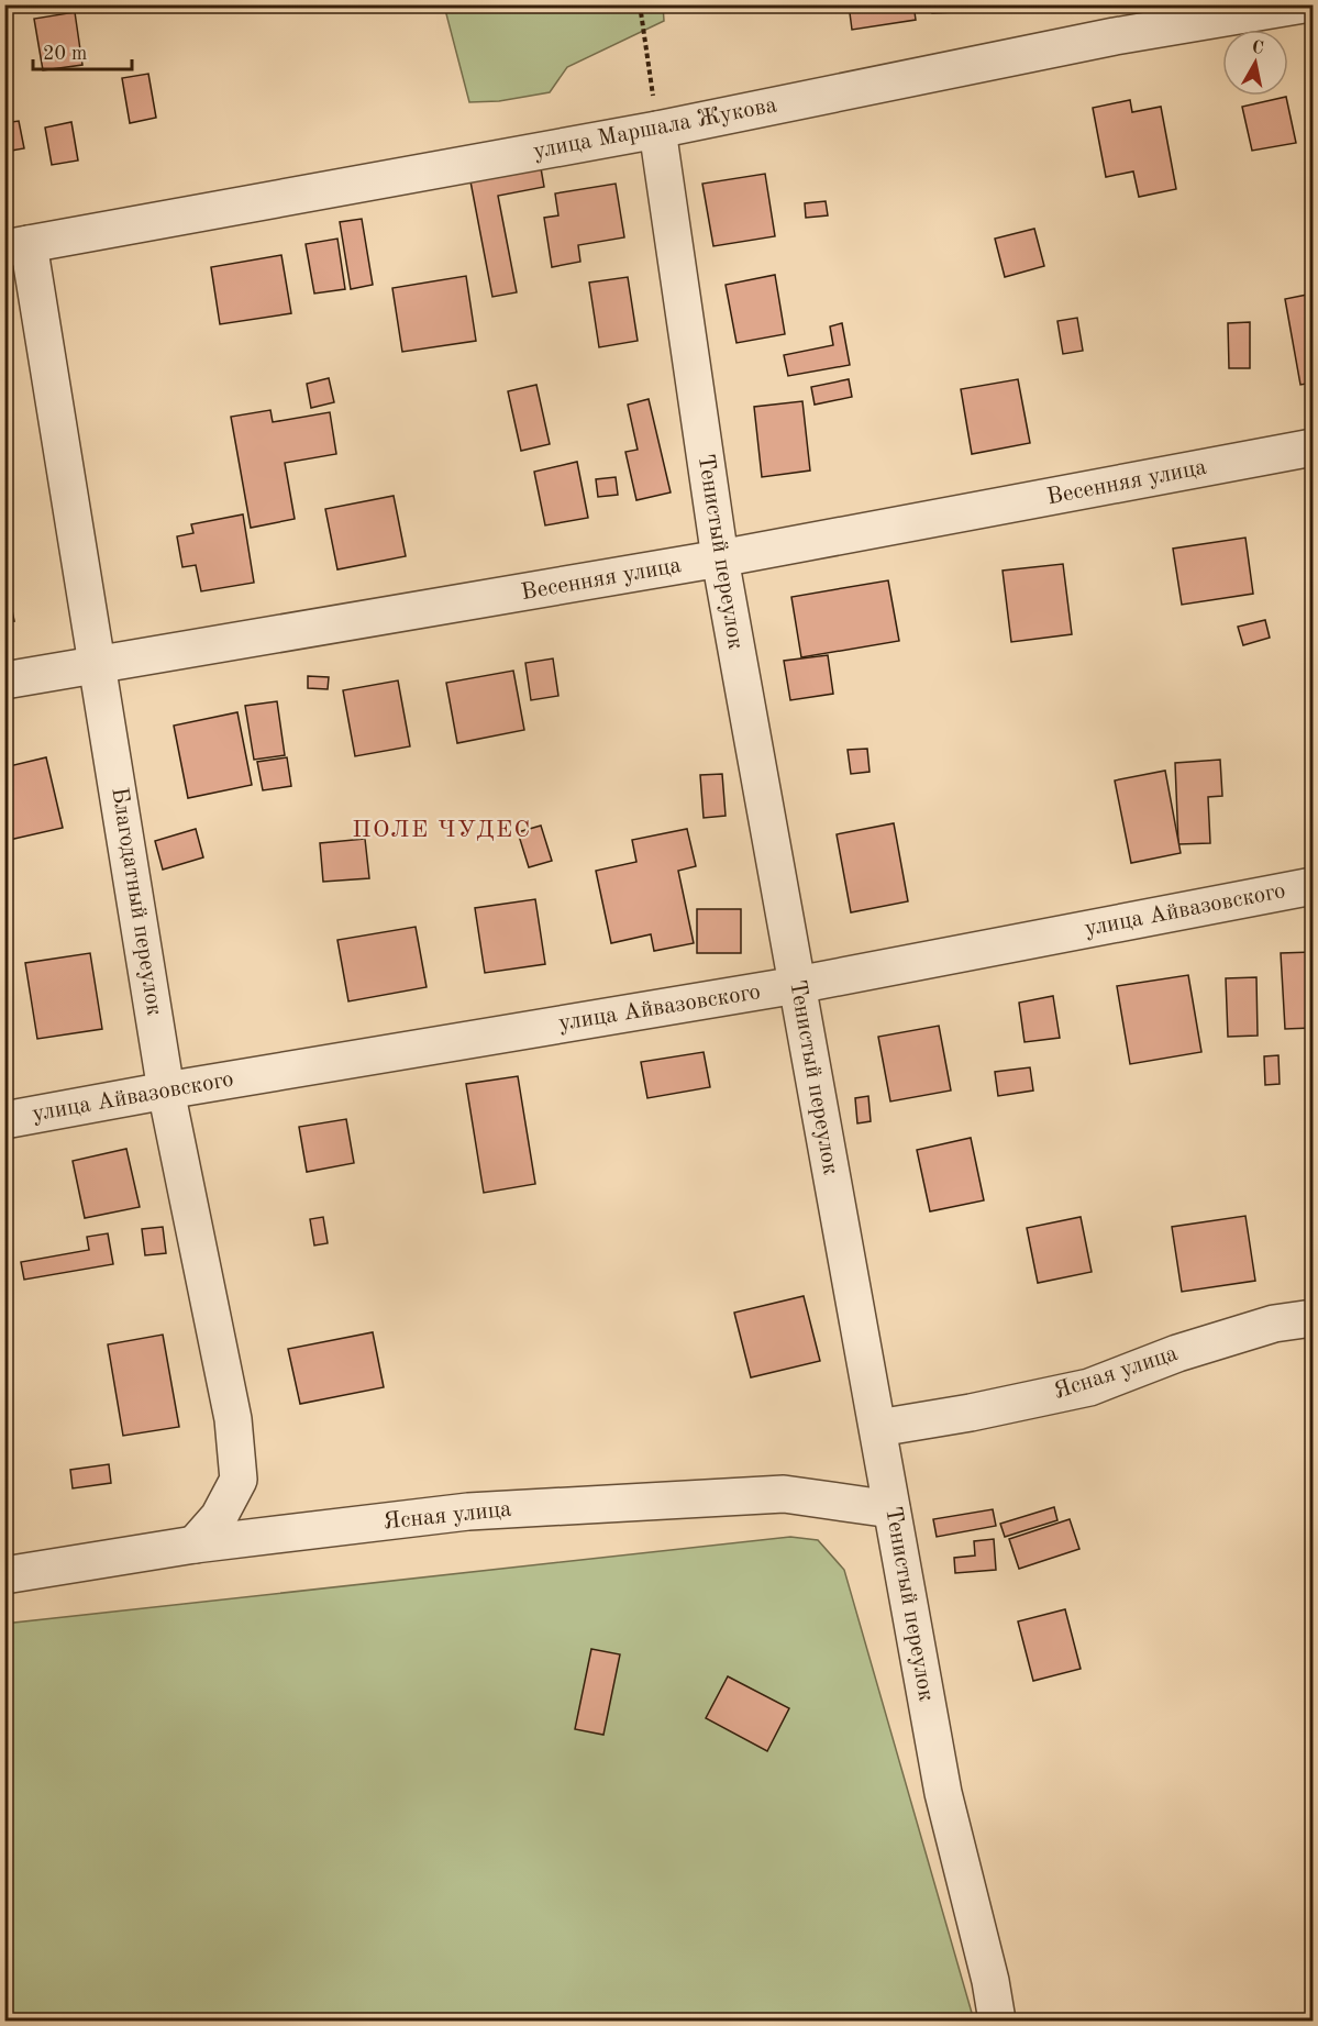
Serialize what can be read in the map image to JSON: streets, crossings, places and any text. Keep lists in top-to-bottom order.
{
  "streets": {
    "street": [
      "улица Маршала Жукова",
      "Весенняя улица",
      "Тенистый переулок",
      "Благодатный переулок",
      "улица Айвазовского",
      "Ясная улица"
    ]
  },
  "crossings": [
    ["улица Маршала Жукова", "Тенистый переулок"],
    ["улица Маршала Жукова", "Благодатный переулок"],
    ["Весенняя улица", "Тенистый переулок"],
    ["Весенняя улица", "Благодатный переулок"],
    ["Тенистый переулок", "улица Айвазовского"],
    ["Тенистый переулок", "Ясная улица"],
    ["Благодатный переулок", "улица Айвазовского"],
    ["Благодатный переулок", "Ясная улица"]
  ],
  "districts": ["ПОЛЕ ЧУДЕС"],
  "scale_bar": "20 m",
  "north": "top"
}
